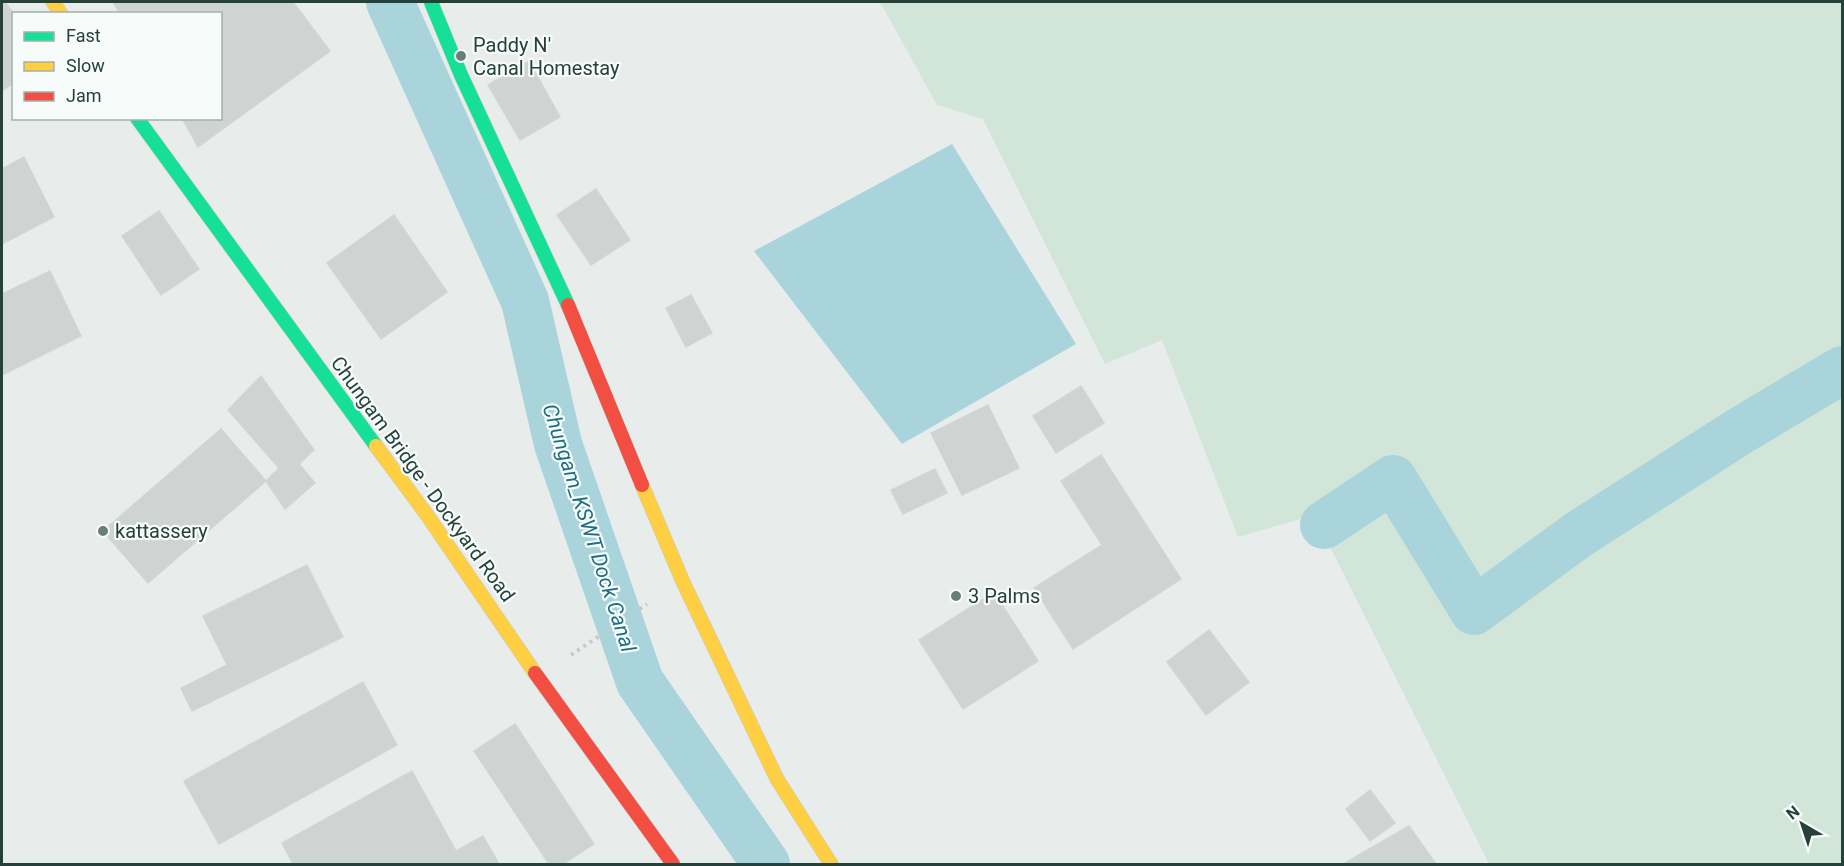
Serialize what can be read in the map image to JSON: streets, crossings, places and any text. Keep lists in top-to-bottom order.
{
  "streets": {
    "street": ["Chungam Bridge - Dockyard Road"]
  },
  "water": ["Chungam_KSWT Dock Canal"],
  "places": ["Paddy N' Canal Homestay", "kattassery", "3 Palms"],
  "legend": ["Fast", "Slow", "Jam"],
  "north": "top left"
}
